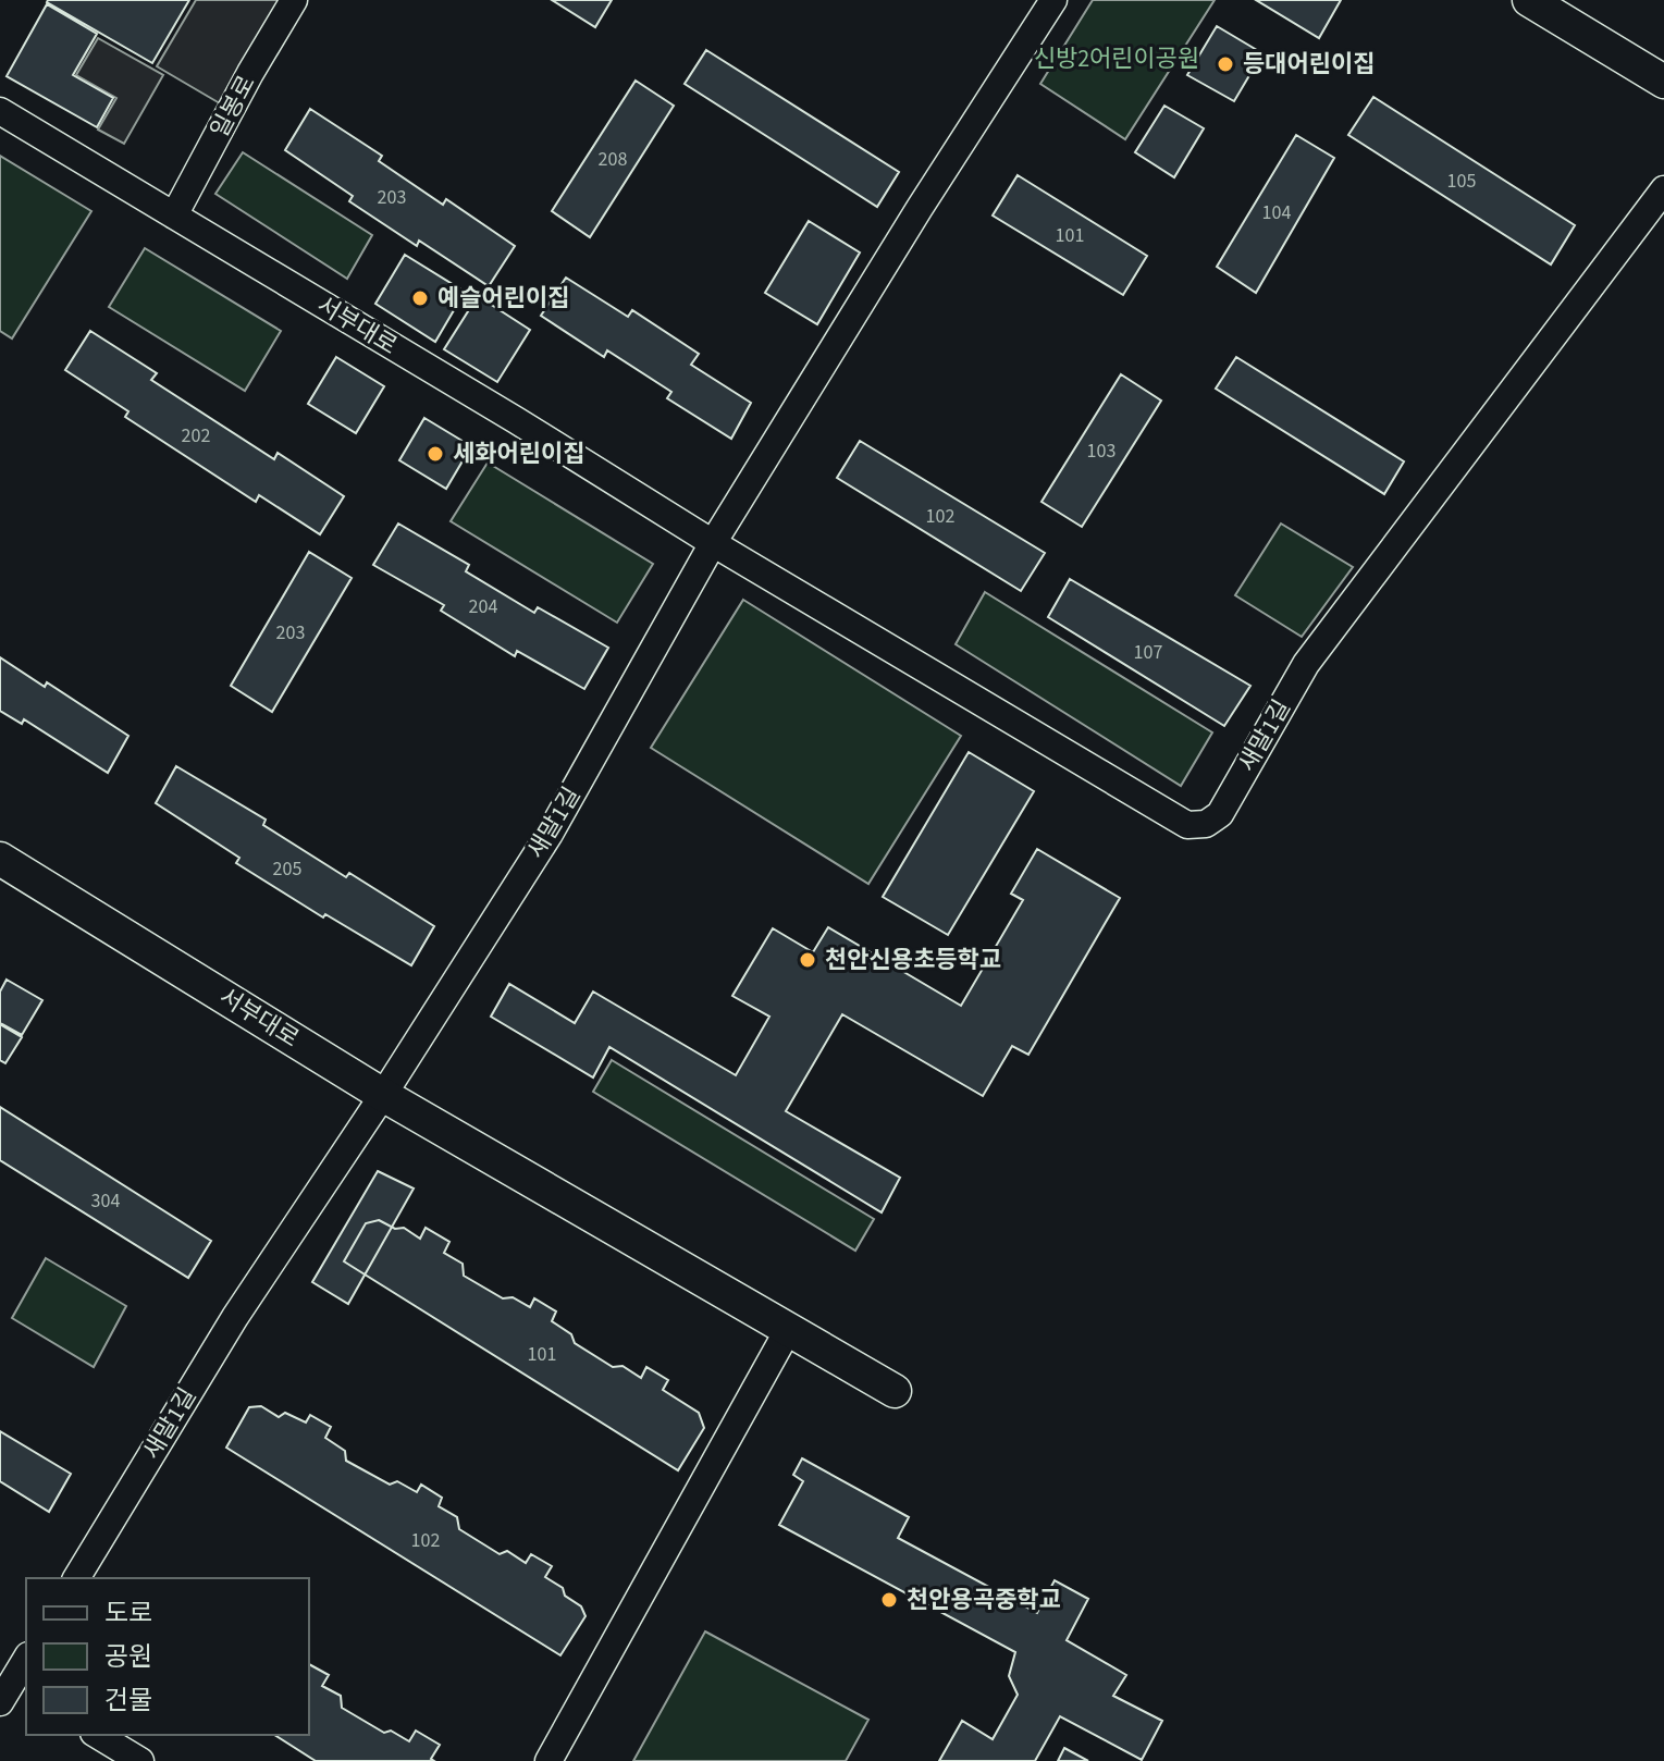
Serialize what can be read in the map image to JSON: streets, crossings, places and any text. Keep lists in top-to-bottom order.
{
  "streets": {
    "street": ["일봉로", "서부대로", "새말1길"]
  },
  "crossings": [
    ["일봉로", "서부대로"],
    ["서부대로", "새말1길"]
  ],
  "parks": ["신방2어린이공원"],
  "places": [
    "등대어린이집",
    "예슬어린이집",
    "세화어린이집",
    "천안신용초등학교",
    "천안용곡중학교"
  ],
  "house_numbers": [
    "208",
    "105",
    "203",
    "104",
    "101",
    "202",
    "103",
    "102",
    "204",
    "203",
    "107",
    "205",
    "304",
    "101",
    "102"
  ],
  "legend": ["도로", "공원", "건물"]
}
